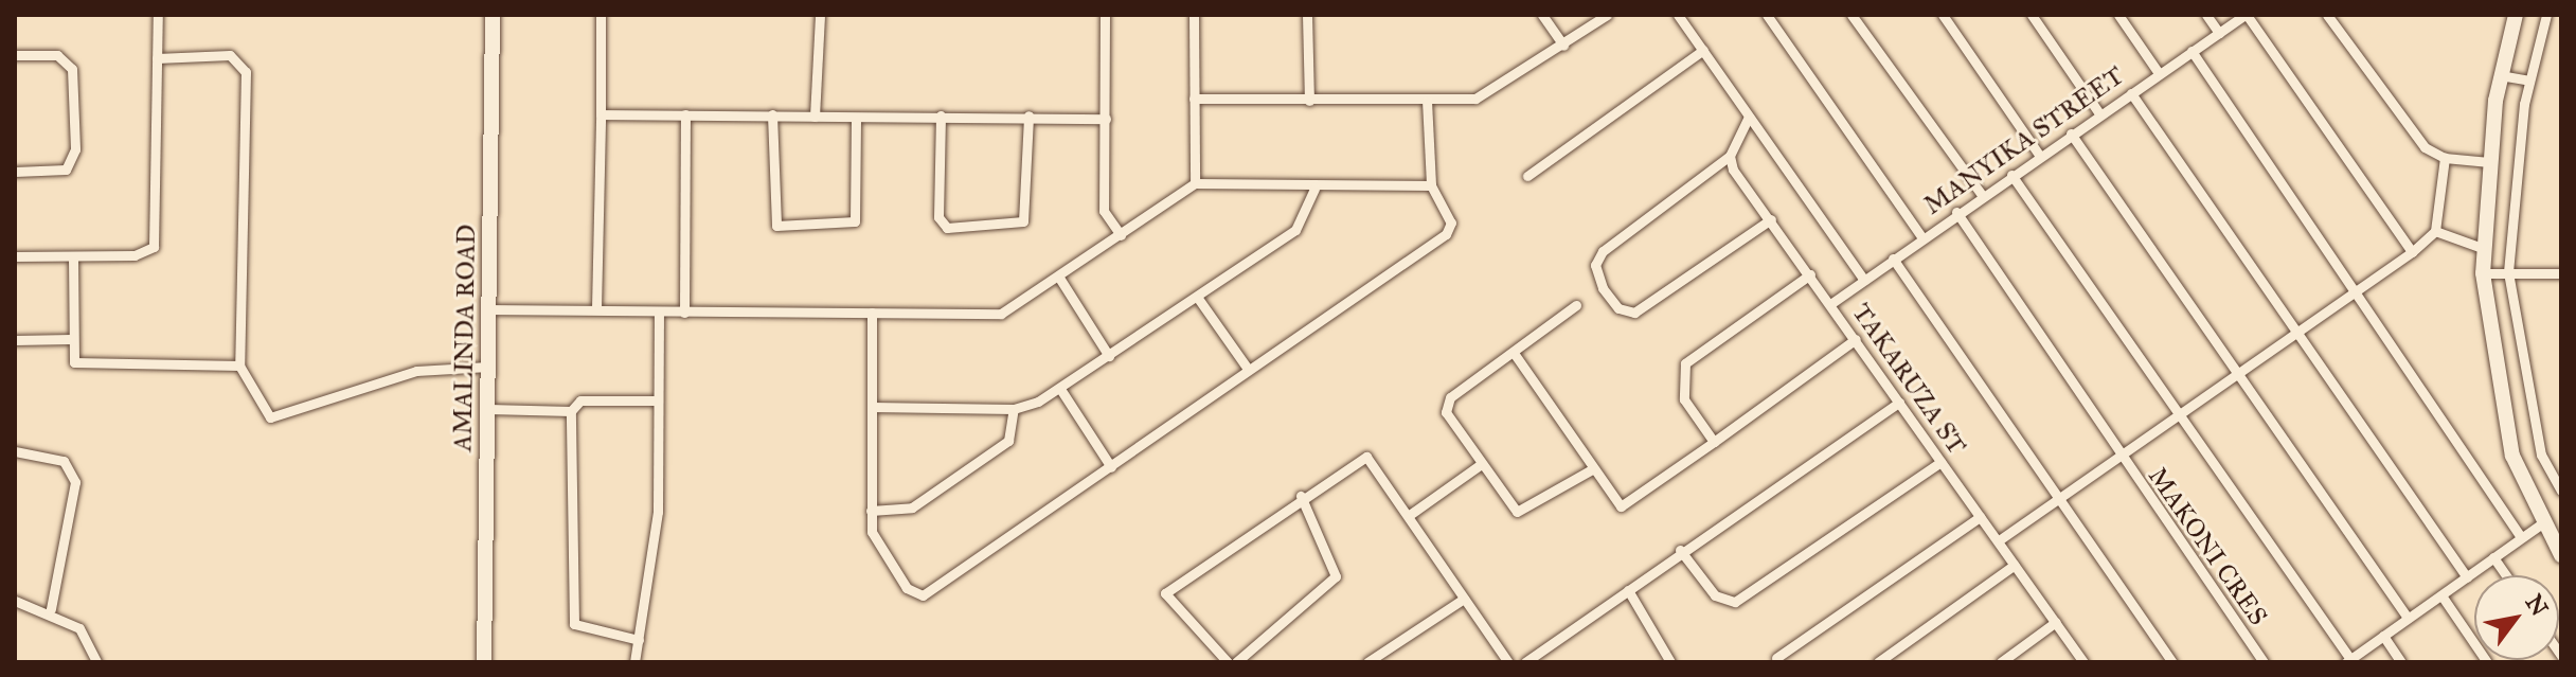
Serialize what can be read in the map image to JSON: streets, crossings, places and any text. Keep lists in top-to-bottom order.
{
  "streets": {
    "street": [
      "MANYIKA STREET",
      "AMALINDA ROAD",
      "TAKARUZA ST",
      "MAKONI CRES"
    ]
  },
  "crossings": [
    ["MANYIKA STREET", "TAKARUZA ST"],
    ["MANYIKA STREET", "MAKONI CRES"]
  ],
  "north": "top right"
}
